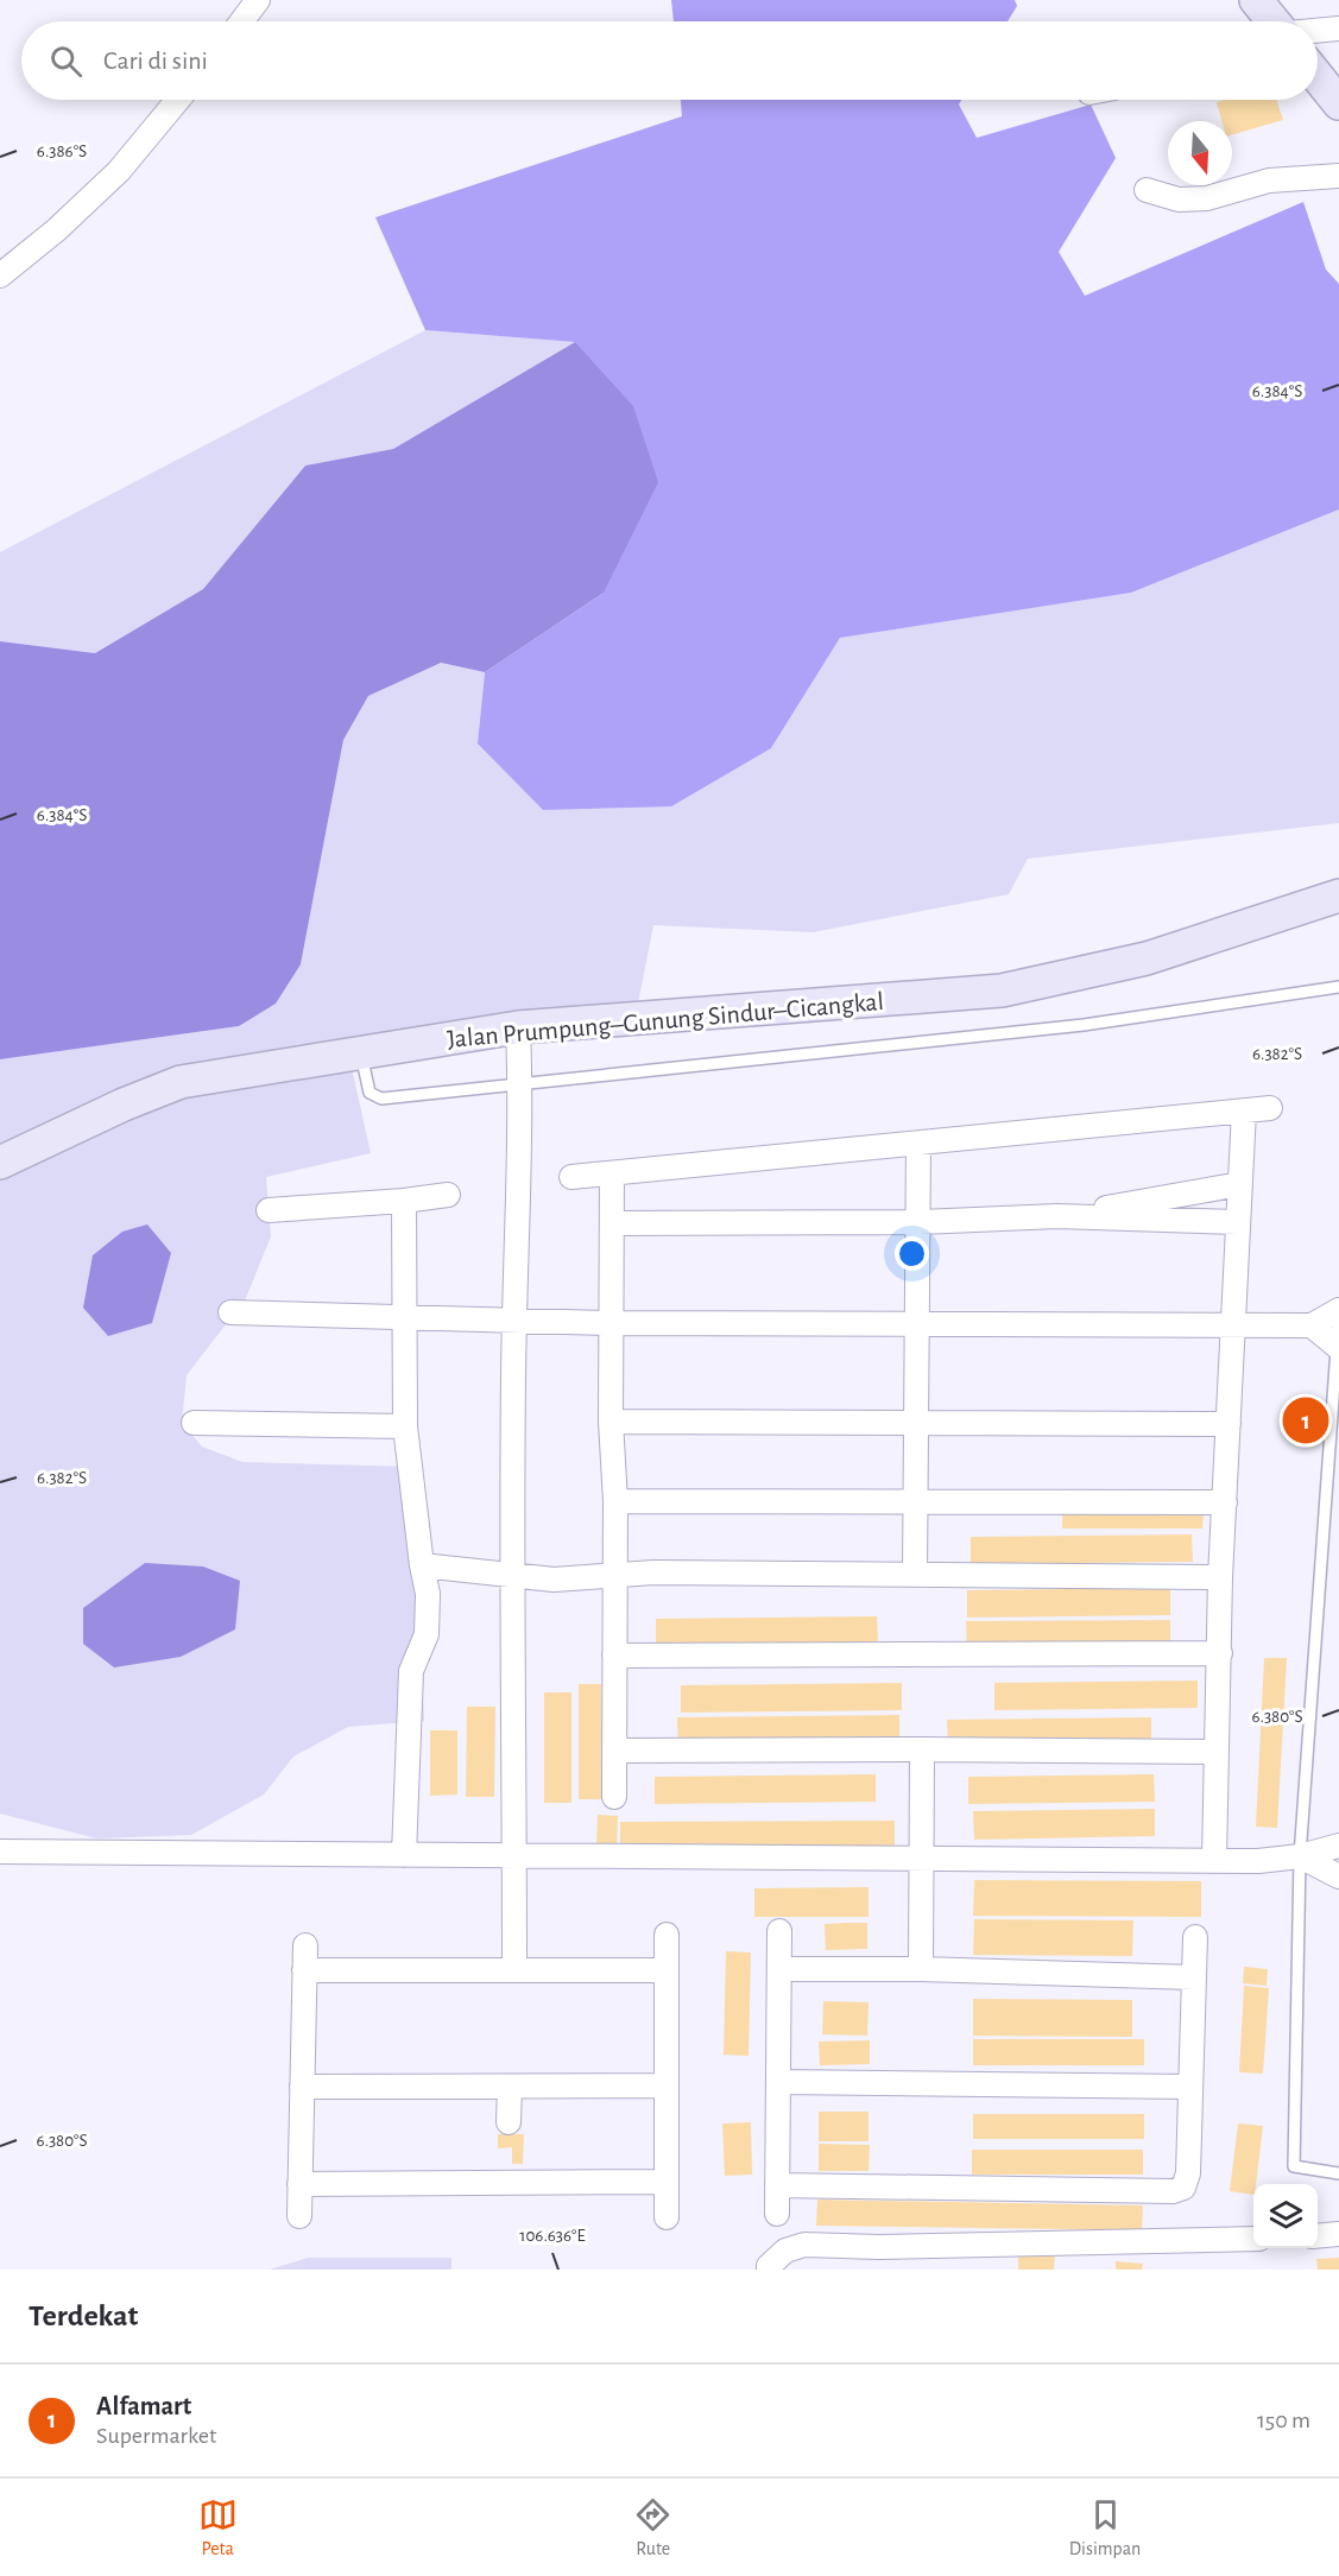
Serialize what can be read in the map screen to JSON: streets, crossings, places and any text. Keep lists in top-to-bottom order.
{
  "streets": {
    "main road": ["Jalan Prumpung–Gunung Sindur–Cicangkal"]
  },
  "north": "bottom",
  "page": {
    "search": "Cari di sini",
    "pins": "1",
    "heading": "Terdekat",
    "list": [
      {
        "mark": "1",
        "name": "Alfamart",
        "note": "Supermarket",
        "value": "150 m"
      }
    ],
    "nav": ["Peta", "Rute", "Disimpan"]
  },
  "coordinates": [
    "6.386°S",
    "6.384°S",
    "6.382°S",
    "6.380°S",
    "106.636°E"
  ]
}
